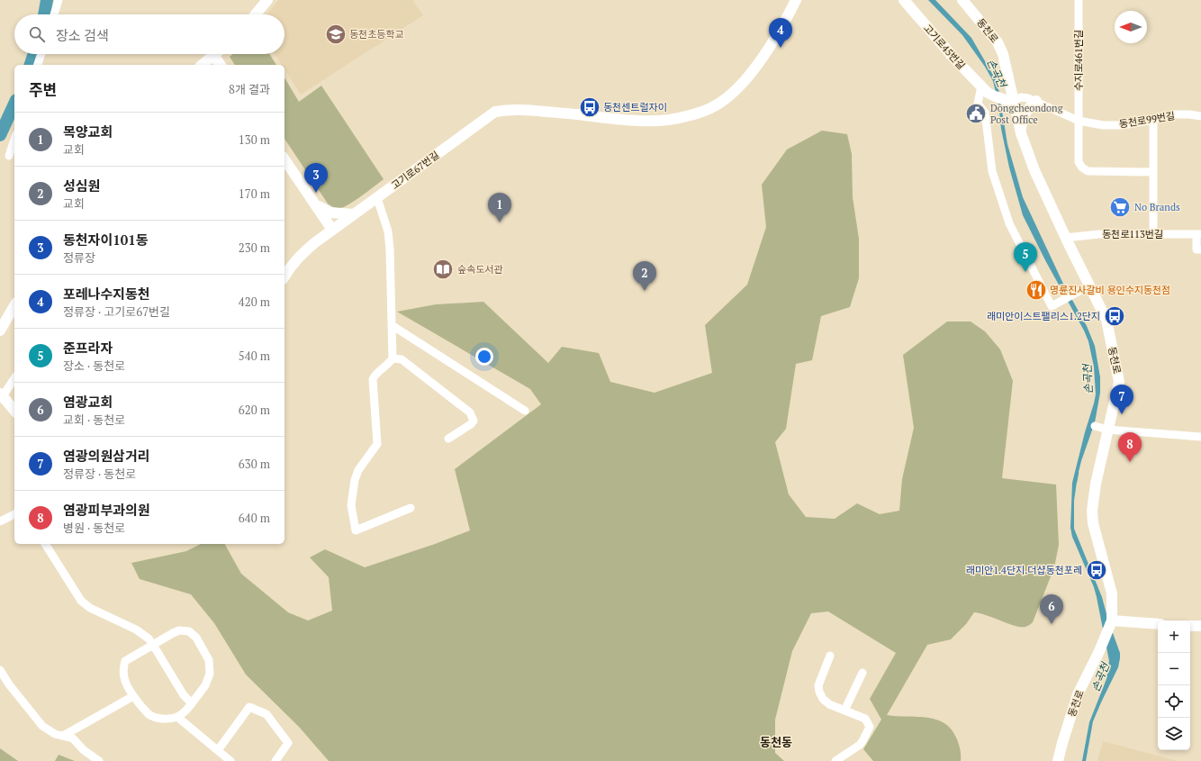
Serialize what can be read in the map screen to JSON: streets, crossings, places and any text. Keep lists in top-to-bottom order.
{
  "streets": {
    "street": [
      "동천로",
      "고기로45번길",
      "수지로461번길",
      "동천로99번길",
      "고기로67번길",
      "동천로113번길"
    ]
  },
  "crossings": [
    ["동천로", "동천로99번길"],
    ["동천로", "동천로113번길"],
    ["수지로461번길", "동천로99번길"]
  ],
  "districts": ["동천동"],
  "water": ["손곡천"],
  "places": {
    "school or university": ["동천초등학교"],
    "bus stop": ["동천센트럴자이", "래미안이스트팰리스1.2단지", "래미안1.4단지.더샵동천포레"],
    "public building": ["Dongcheondong Post Office"],
    "supermarket": ["No Brands"],
    "library": ["숲속도서관"],
    "restaurant": ["명륜진사갈비 용인수지동천점"]
  },
  "north": "left",
  "page": {
    "search": "장소 검색",
    "pins": [
      "4",
      "3",
      "1",
      "5",
      "2",
      "7",
      "8",
      "6"
    ],
    "heading": ["주변", "8개 결과"],
    "list": [
      {
        "mark": "1",
        "name": "목양교회",
        "note": "교회",
        "value": "130 m"
      },
      {
        "mark": "2",
        "name": "성심원",
        "note": "교회",
        "value": "170 m"
      },
      {
        "mark": "3",
        "name": "동천자이101동",
        "note": "정류장",
        "value": "230 m"
      },
      {
        "mark": "4",
        "name": "포레나수지동천",
        "note": "정류장 · 고기로67번길",
        "value": "420 m"
      },
      {
        "mark": "5",
        "name": "준프라자",
        "note": "장소 · 동천로",
        "value": "540 m"
      },
      {
        "mark": "6",
        "name": "염광교회",
        "note": "교회 · 동천로",
        "value": "620 m"
      },
      {
        "mark": "7",
        "name": "염광의원삼거리",
        "note": "정류장 · 동천로",
        "value": "630 m"
      },
      {
        "mark": "8",
        "name": "염광피부과의원",
        "note": "병원 · 동천로",
        "value": "640 m"
      }
    ],
    "map_buttons": ["+", "−"]
  }
}
